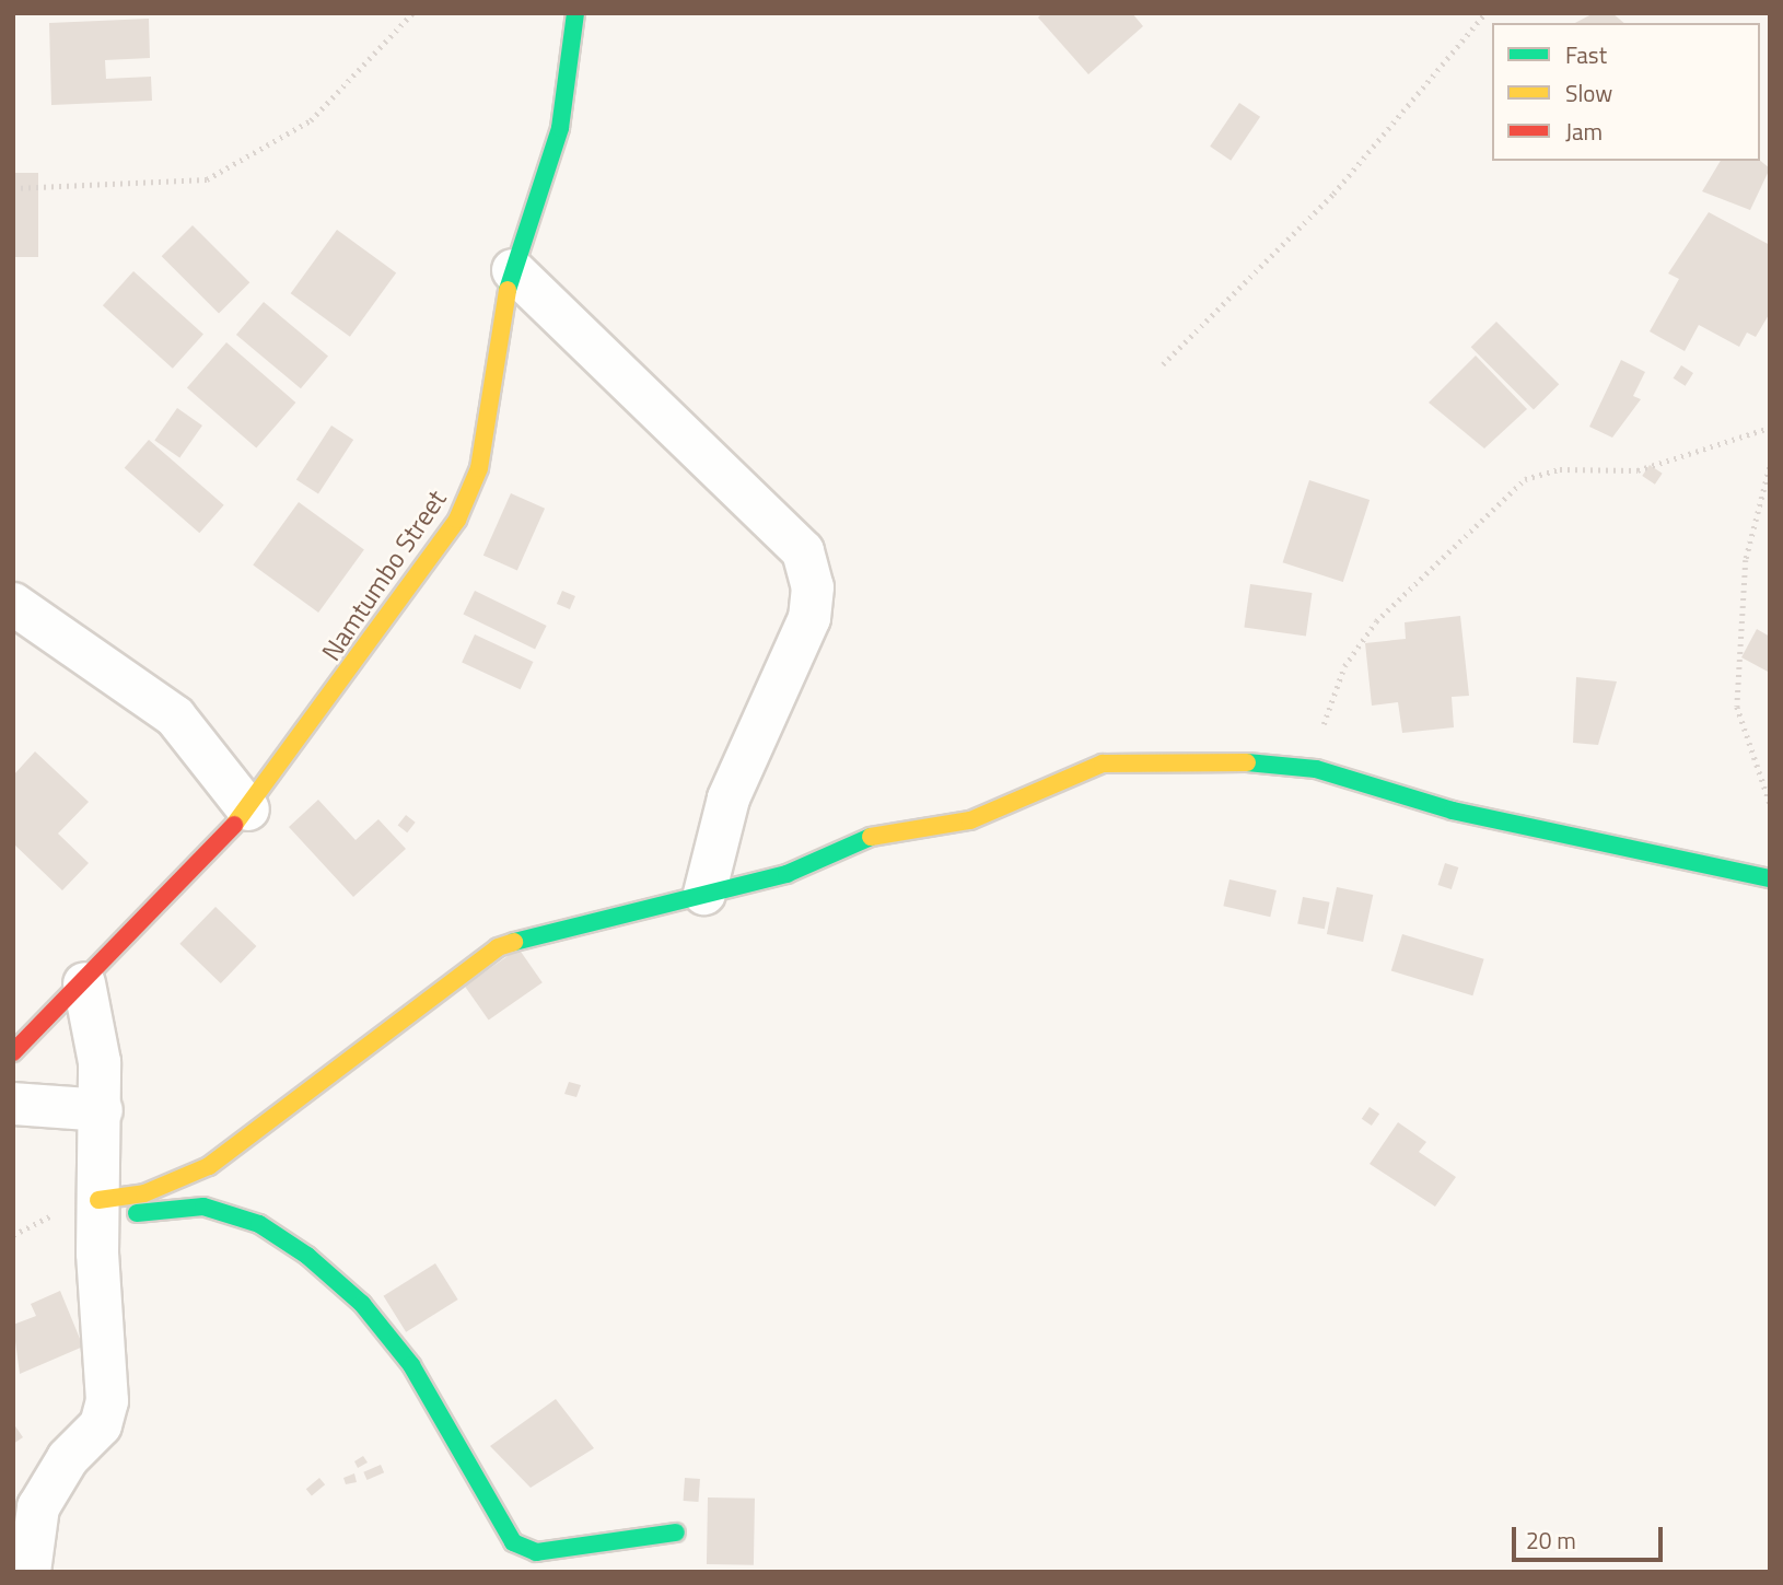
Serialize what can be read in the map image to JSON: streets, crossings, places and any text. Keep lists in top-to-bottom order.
{
  "streets": {
    "street": ["Namtumbo Street"]
  },
  "legend": ["Fast", "Slow", "Jam"],
  "scale_bar": "20 m"
}
